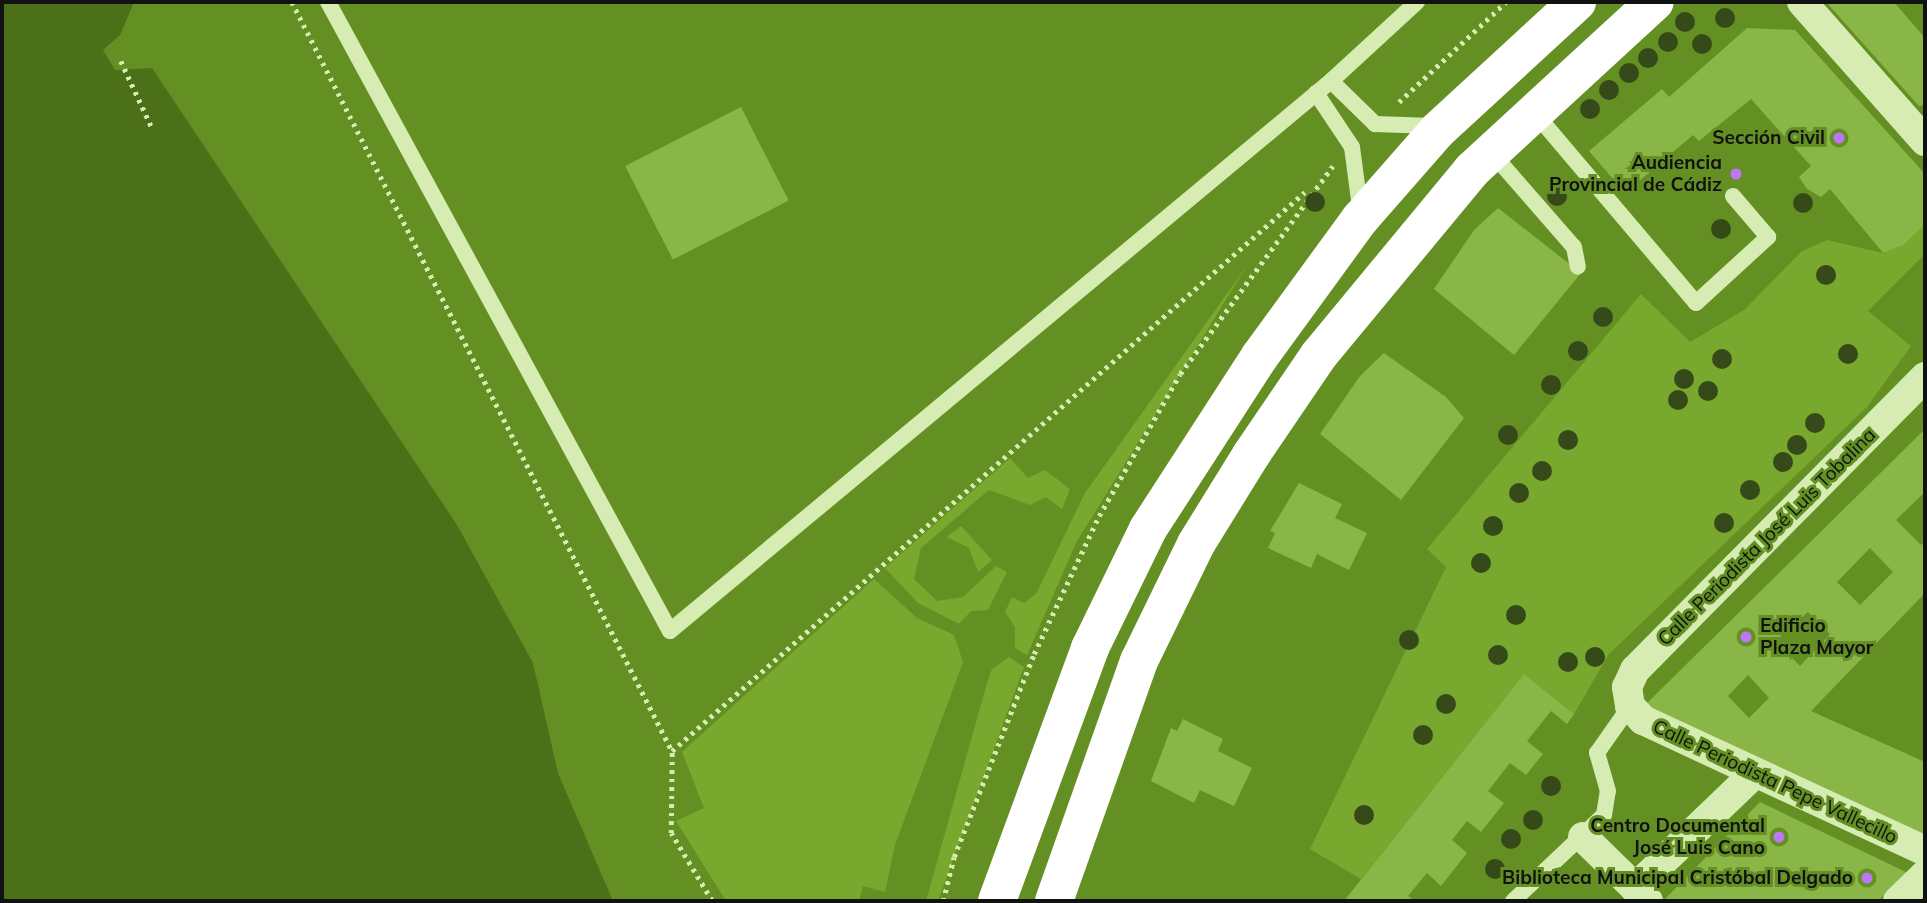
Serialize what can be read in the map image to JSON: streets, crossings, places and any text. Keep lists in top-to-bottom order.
{
  "streets": {
    "street": ["Calle Periodista José Luis Tobalina", "Calle Periodista Pepe Vallecillo"]
  },
  "crossings": [
    ["Calle Periodista José Luis Tobalina", "Calle Periodista Pepe Vallecillo"]
  ],
  "places": [
    "Sección Civil",
    "Audiencia Provincial de Cádiz",
    "Edificio Plaza Mayor",
    "Centro Documental José Luis Cano",
    "Biblioteca Municipal Cristóbal Delgado"
  ]
}
